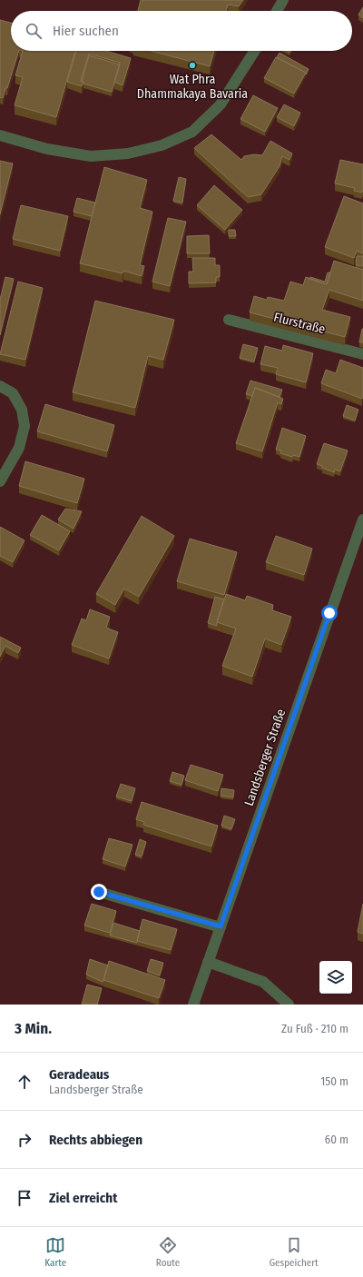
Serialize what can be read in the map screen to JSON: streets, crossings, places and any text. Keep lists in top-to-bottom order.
{
  "streets": {
    "street": ["Flurstraße", "Landsberger Straße"]
  },
  "places": ["Wat Phra Dhammakaya Bavaria"],
  "page": {
    "search": "Hier suchen",
    "heading": ["3 Min.", "Zu Fuß · 210 m"],
    "list": [
      ["Geradeaus", "Landsberger Straße", "150 m"],
      ["Rechts abbiegen", "60 m"],
      "Ziel erreicht"
    ],
    "nav": ["Karte", "Route", "Gespeichert"]
  }
}
